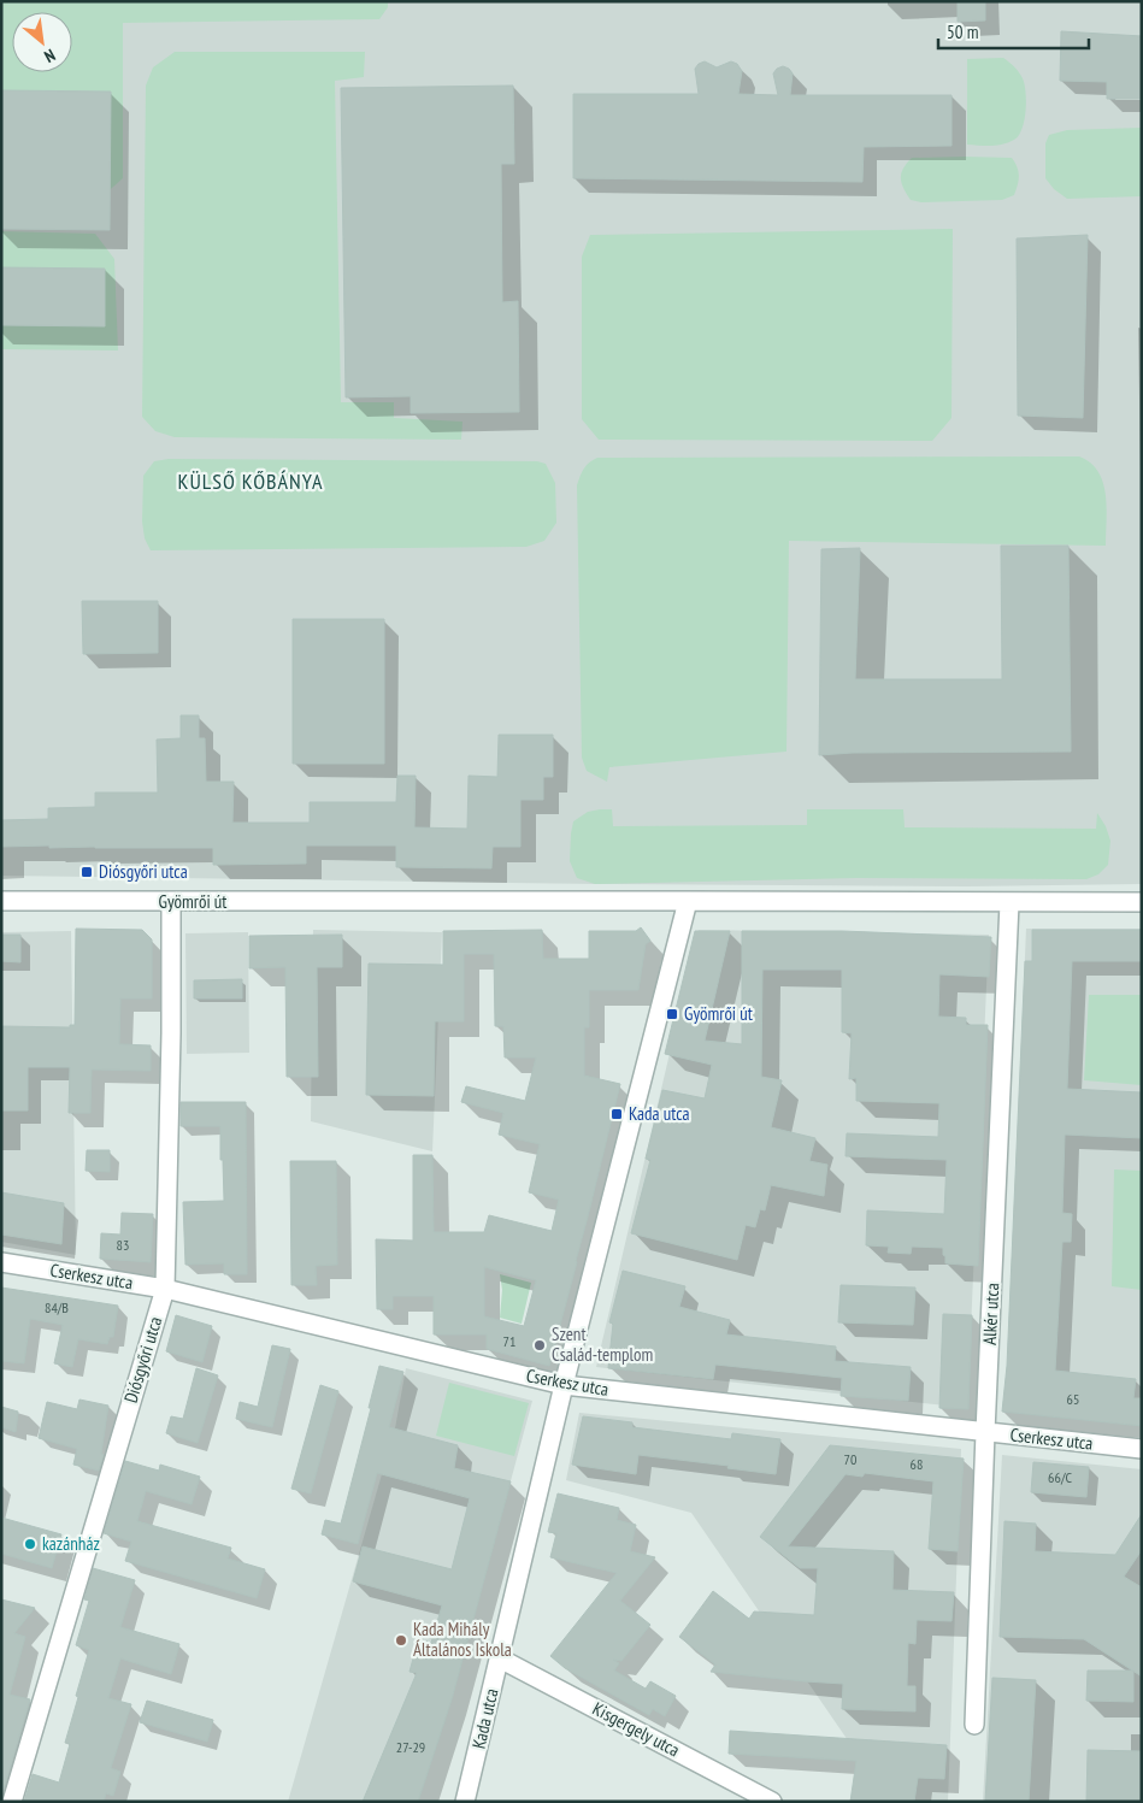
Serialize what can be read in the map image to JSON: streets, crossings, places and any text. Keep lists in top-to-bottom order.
{
  "streets": {
    "street": [
      "Gyömrői út",
      "Cserkesz utca",
      "Alkér utca",
      "Diósgyőri utca",
      "Kada utca",
      "Kisgergely utca"
    ]
  },
  "crossings": [
    ["Gyömrői út", "Alkér utca"],
    ["Gyömrői út", "Diósgyőri utca"],
    ["Gyömrői út", "Kada utca"],
    ["Cserkesz utca", "Alkér utca"],
    ["Cserkesz utca", "Diósgyőri utca"],
    ["Cserkesz utca", "Kada utca"],
    ["Kada utca", "Kisgergely utca"]
  ],
  "districts": ["KÜLSŐ KŐBÁNYA"],
  "places": {
    "transit": ["Diósgyőri utca", "Gyömrői út", "Kada utca"],
    "other": ["Szent Család-templom", "kazánház", "Kada Mihály Általános Iskola"]
  },
  "house_numbers": [
    "83",
    "84/B",
    "71",
    "65",
    "70",
    "68",
    "66/C",
    "27-29"
  ],
  "scale_bar": "50 m",
  "north": "bottom right"
}
